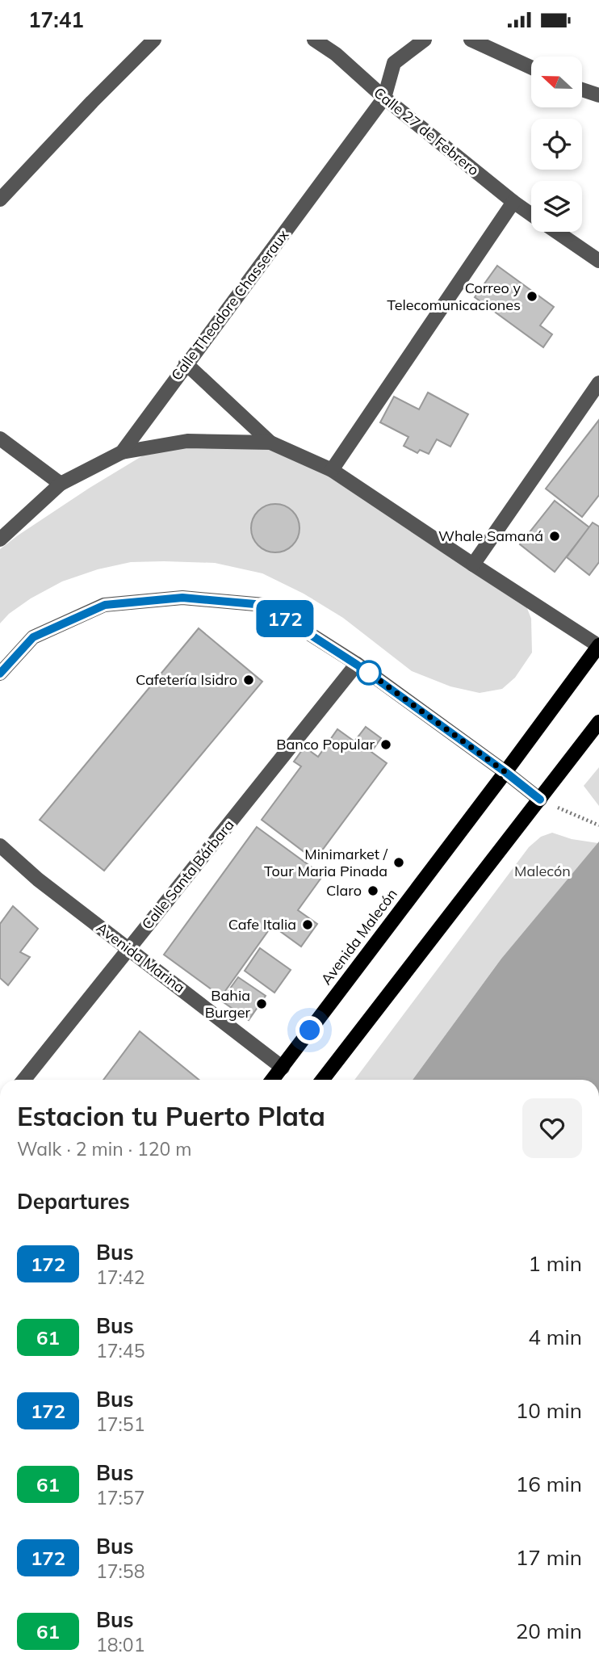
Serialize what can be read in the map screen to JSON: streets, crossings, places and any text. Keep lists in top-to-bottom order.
{
  "streets": {
    "main road": ["Avenida Malecón"],
    "street": [
      "Calle 27 de Febrero",
      "Calle Theodore Chasseraux",
      "Calle Santa Bárbara",
      "Avenida Marina"
    ]
  },
  "crossings": [
    ["Calle 27 de Febrero", "Calle Theodore Chasseraux"],
    ["Calle Santa Bárbara", "Avenida Marina"],
    ["Avenida Malecón", "Avenida Marina"]
  ],
  "parks": ["Malecón"],
  "places": [
    "Correo y Telecomunicaciones",
    "Whale Samaná",
    "Cafetería Isidro",
    "Banco Popular",
    "Minimarket / Tour Maria Pinada",
    "Claro",
    "Cafe Italia",
    "Bahia Burger"
  ],
  "lines": ["bus line 172"],
  "north": "left",
  "page": {
    "status": "17:41",
    "on_map": "172",
    "heading": [
      ["Estacion tu Puerto Plata", "Walk · 2 min · 120 m"],
      "Departures"
    ],
    "list": [
      {
        "mark": "172",
        "name": "Bus",
        "note": "17:42",
        "value": "1 min"
      },
      {
        "mark": "61",
        "name": "Bus",
        "note": "17:45",
        "value": "4 min"
      },
      {
        "mark": "172",
        "name": "Bus",
        "note": "17:51",
        "value": "10 min"
      },
      {
        "mark": "61",
        "name": "Bus",
        "note": "17:57",
        "value": "16 min"
      },
      {
        "mark": "172",
        "name": "Bus",
        "note": "17:58",
        "value": "17 min"
      },
      {
        "mark": "61",
        "name": "Bus",
        "note": "18:01",
        "value": "20 min"
      }
    ]
  }
}
